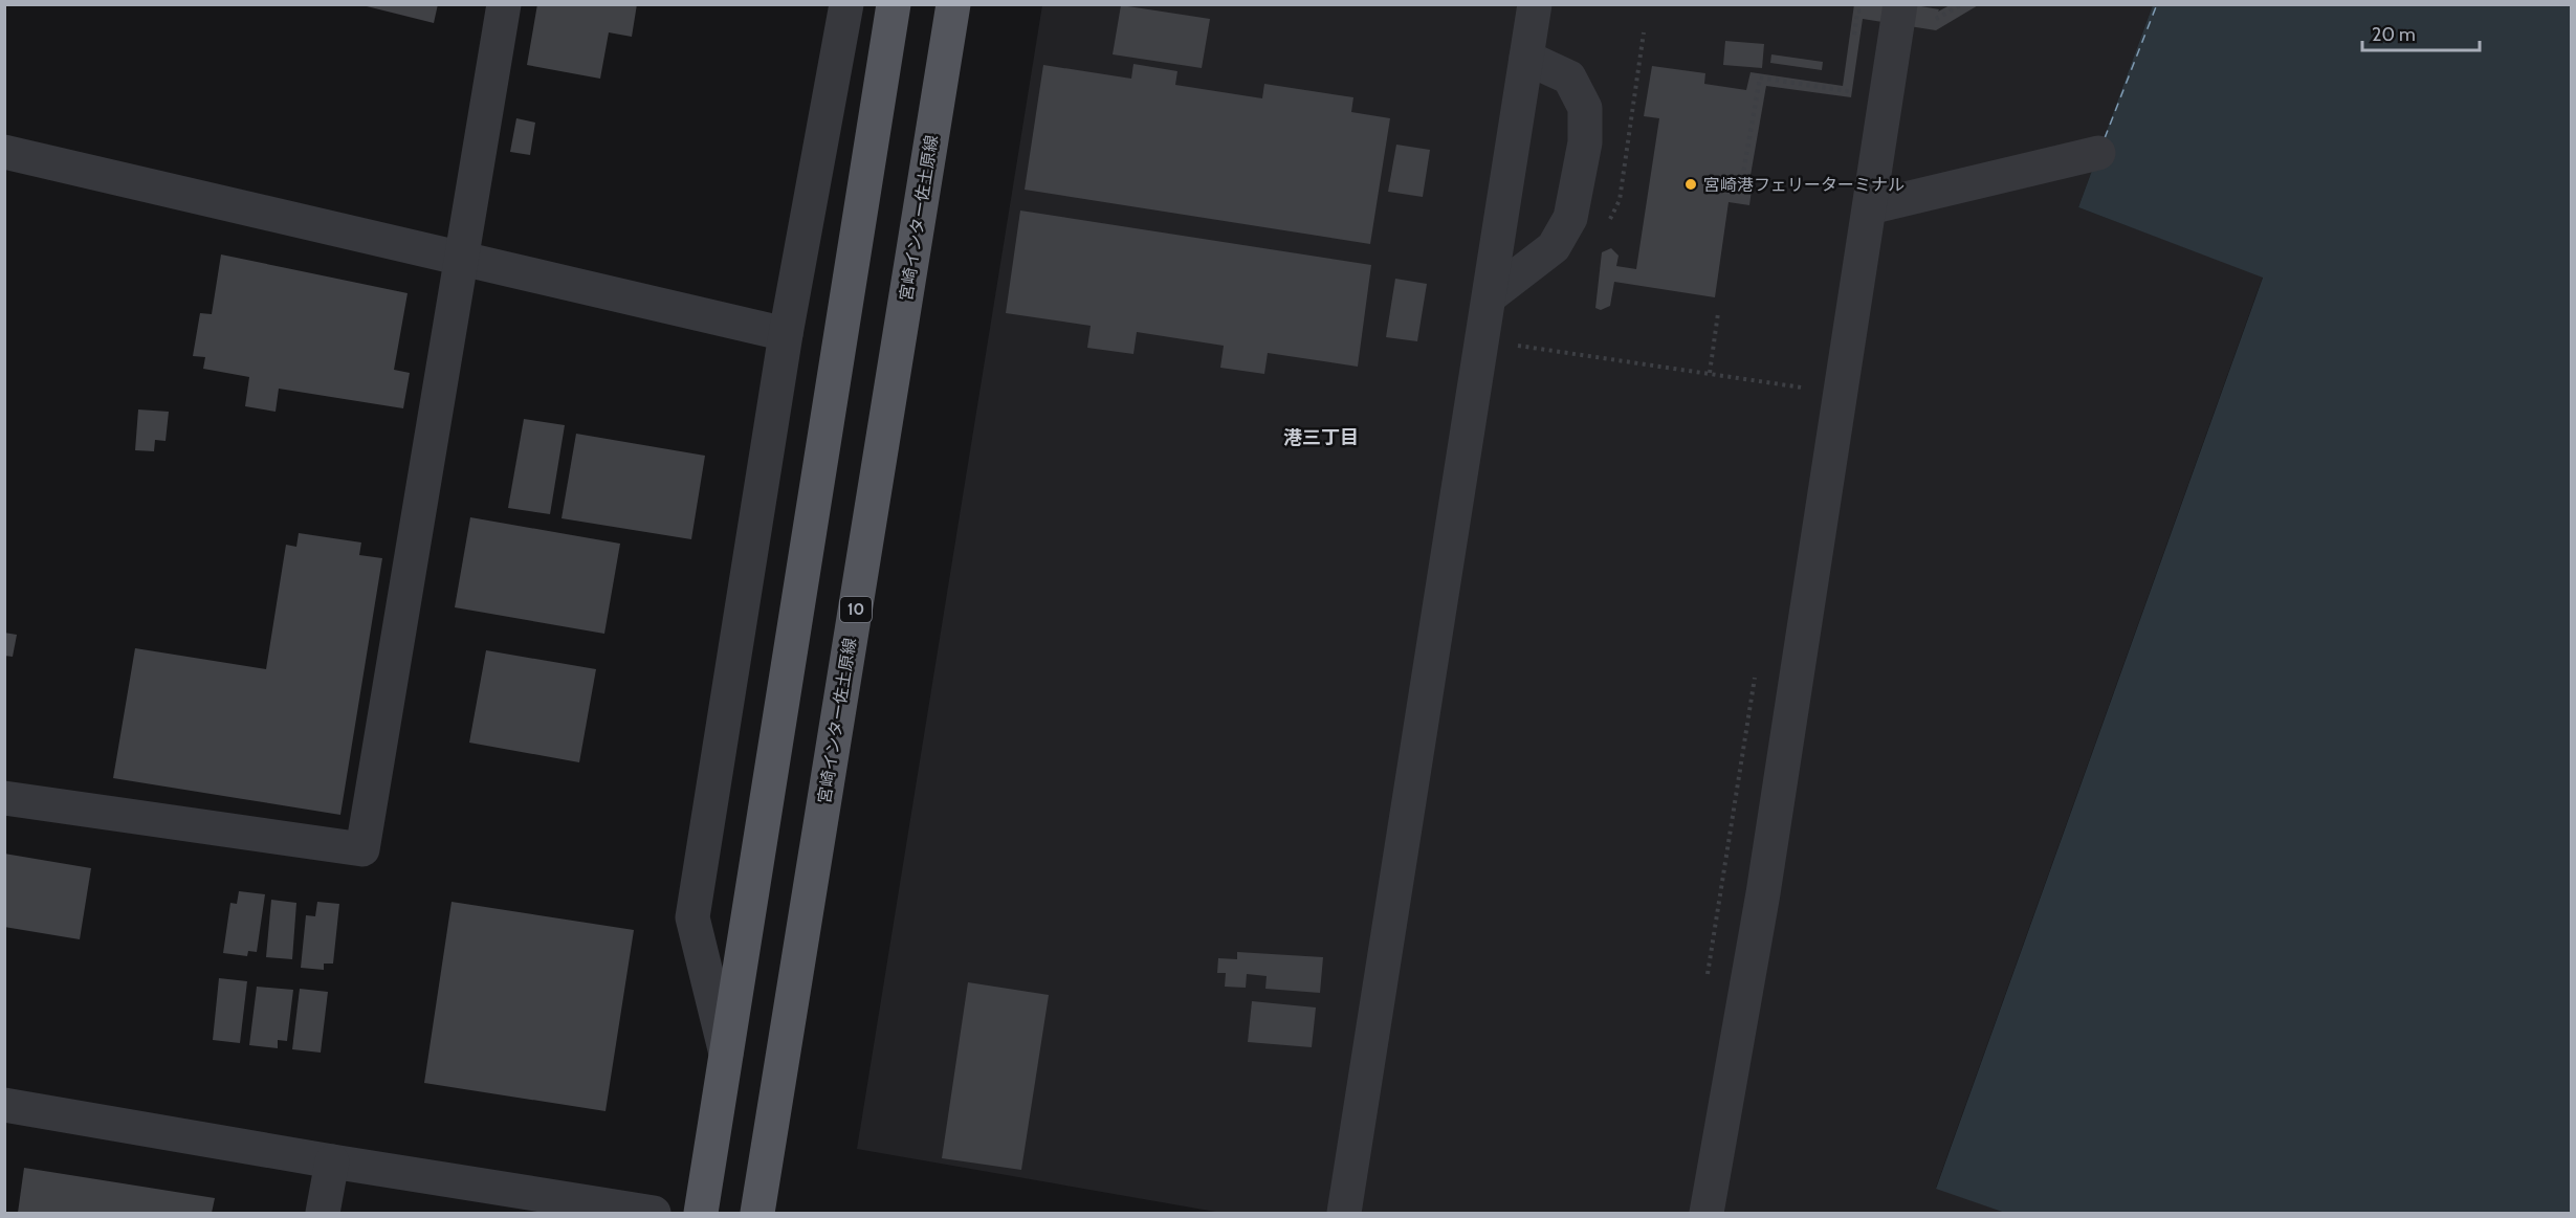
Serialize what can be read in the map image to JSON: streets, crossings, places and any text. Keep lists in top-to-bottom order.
{
  "streets": {
    "main road": ["宮崎インター佐土原線", "10"]
  },
  "districts": ["港三丁目"],
  "places": ["宮崎港フェリーターミナル"],
  "scale_bar": "20 m"
}
